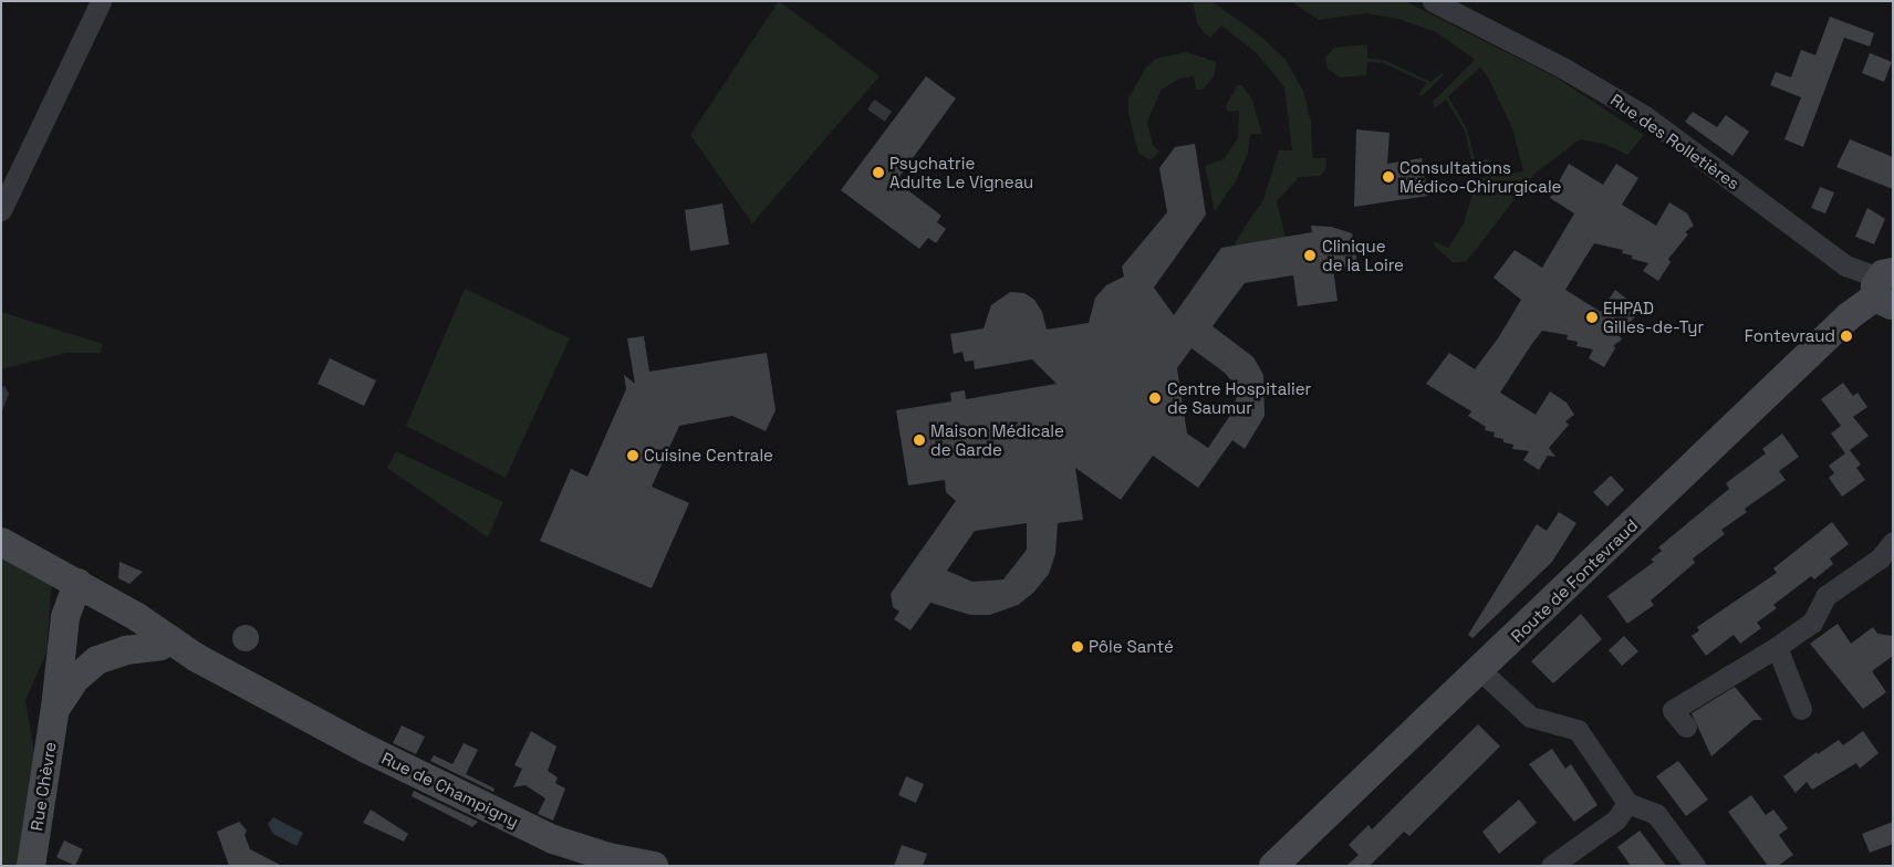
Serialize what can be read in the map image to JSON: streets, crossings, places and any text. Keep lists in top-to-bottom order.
{
  "streets": {
    "street": [
      "Rue des Rolletières",
      "Route de Fontevraud",
      "Rue Chèvre",
      "Rue de Champigny"
    ]
  },
  "crossings": [
    ["Rue des Rolletières", "Route de Fontevraud"],
    ["Rue Chèvre", "Rue de Champigny"]
  ],
  "places": [
    "Psychatrie Adulte Le Vigneau",
    "Consultations Médico-Chirurgicale",
    "Clinique de la Loire",
    "EHPAD Gilles-de-Tyr",
    "Fontevraud",
    "Centre Hospitalier de Saumur",
    "Maison Médicale de Garde",
    "Cuisine Centrale",
    "Pôle Santé"
  ]
}
